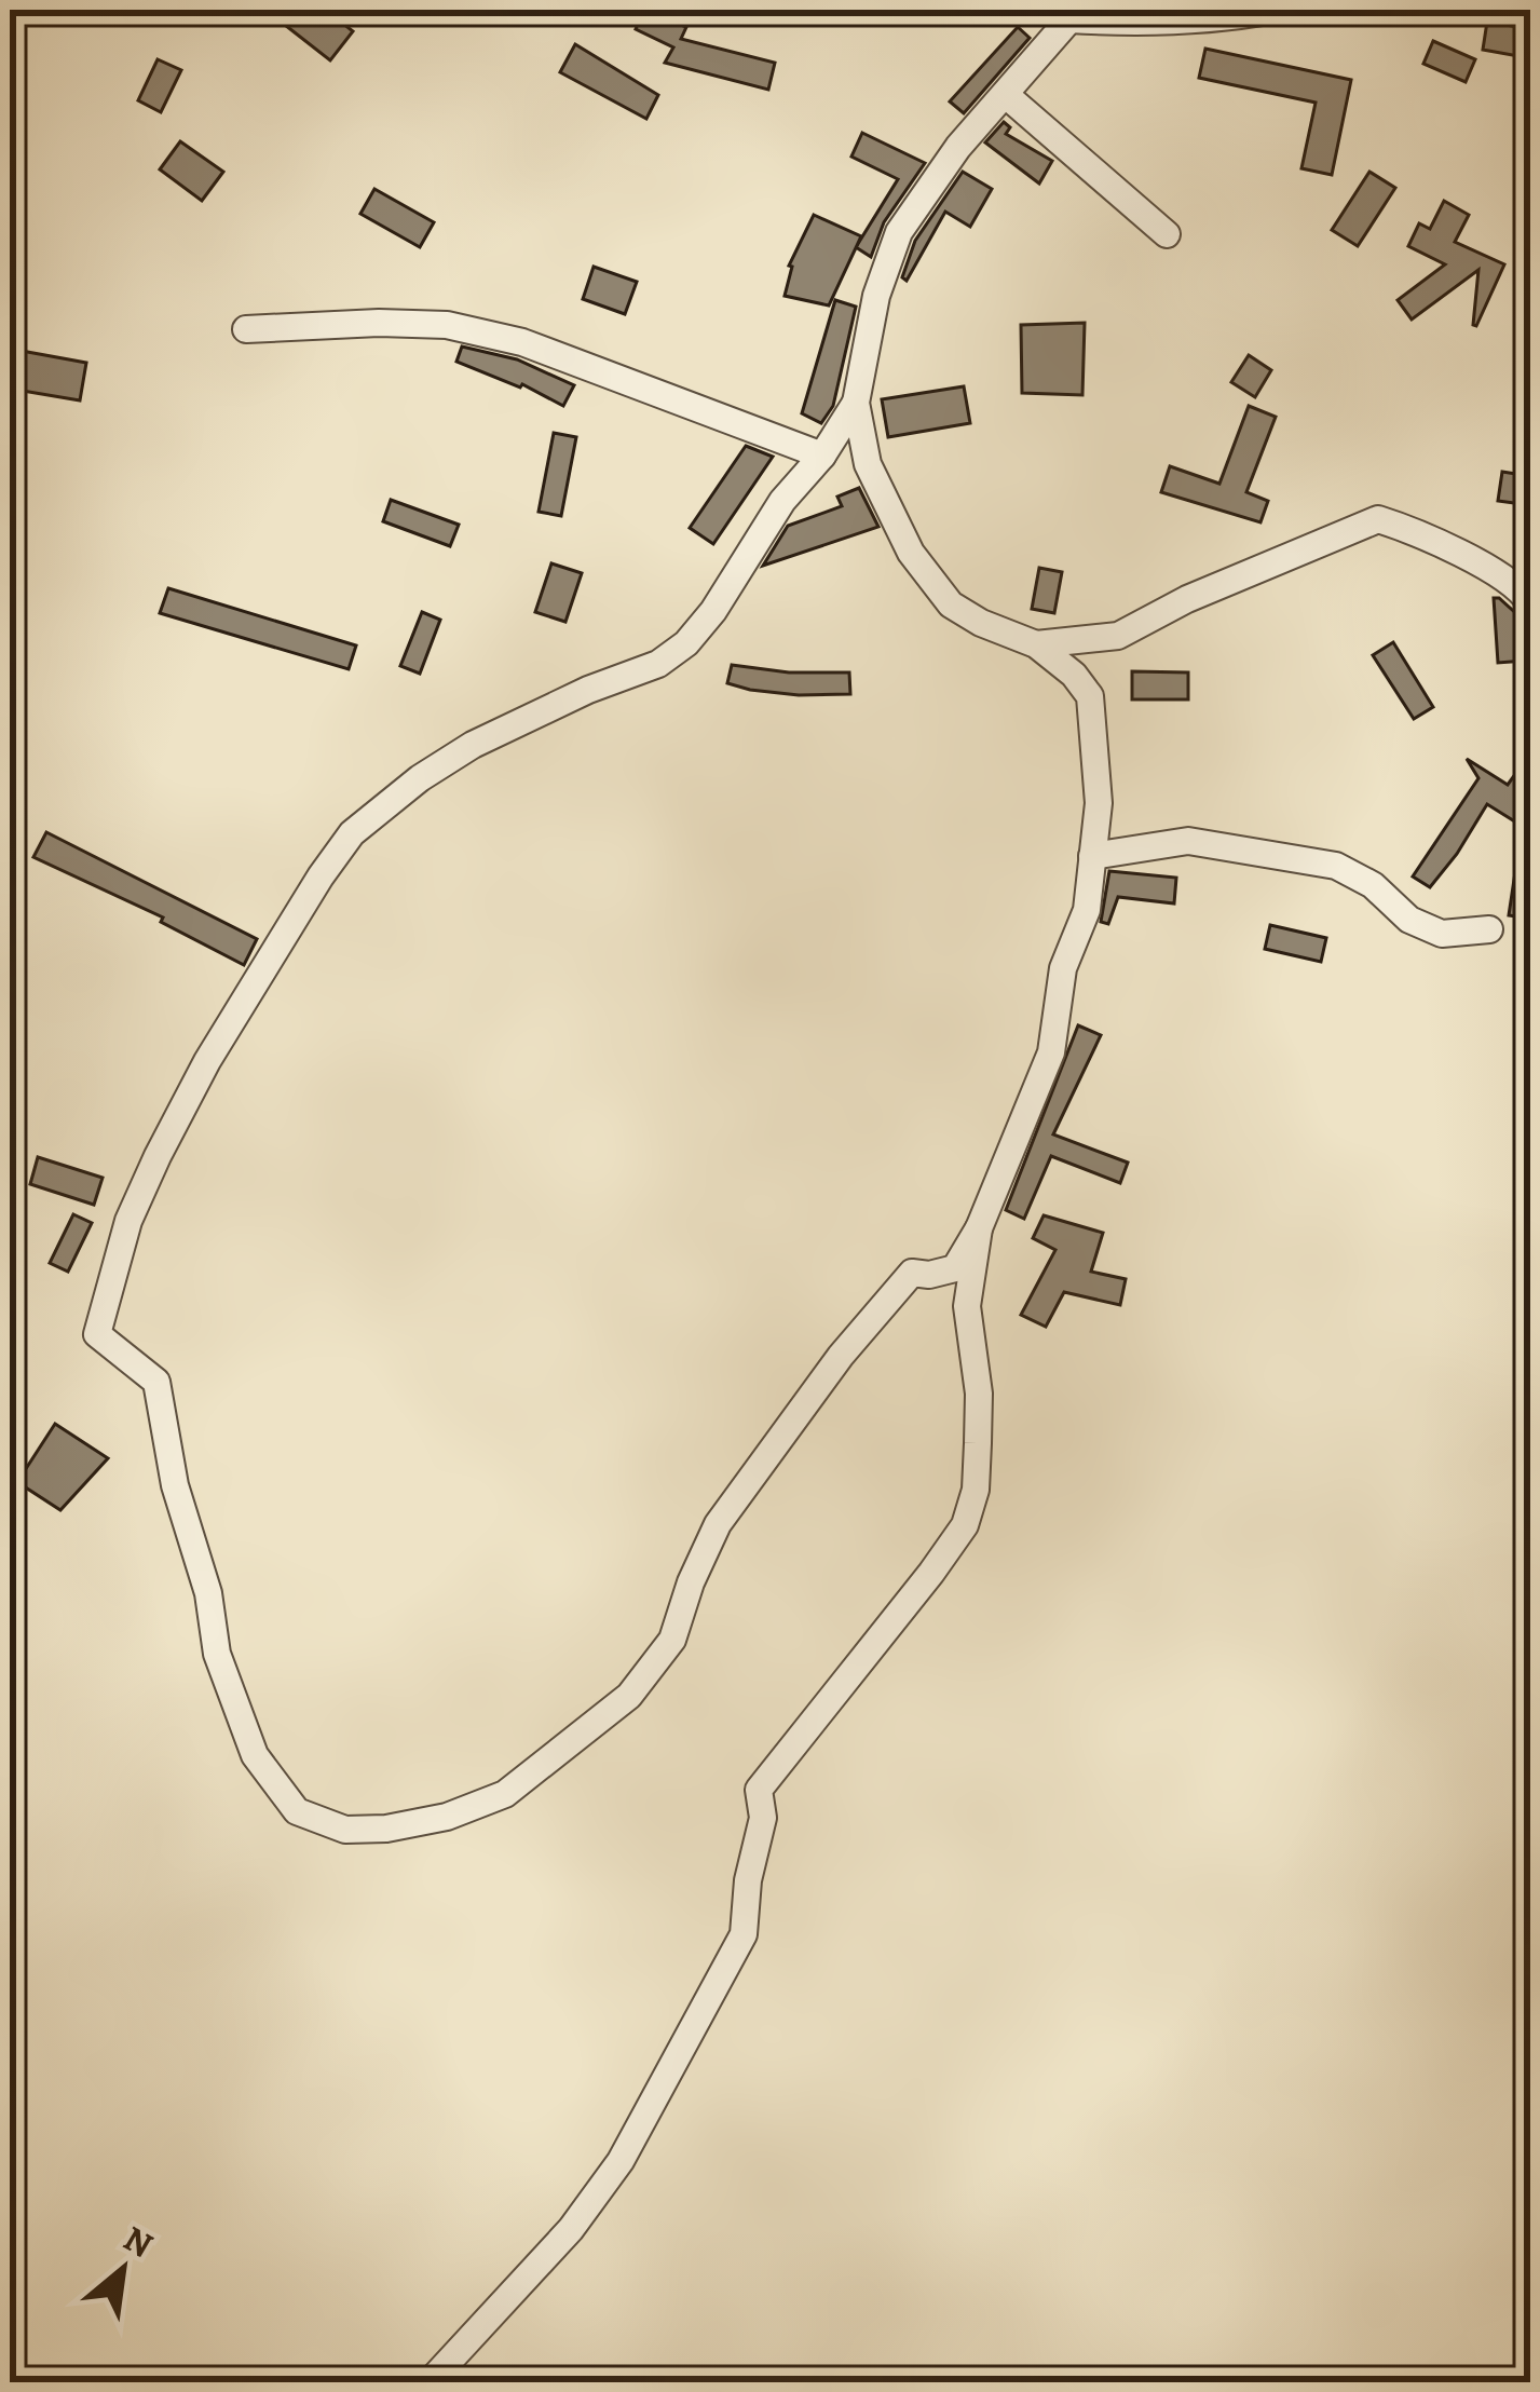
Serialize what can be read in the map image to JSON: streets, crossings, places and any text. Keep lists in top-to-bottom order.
{
  "north": "top right"
}
